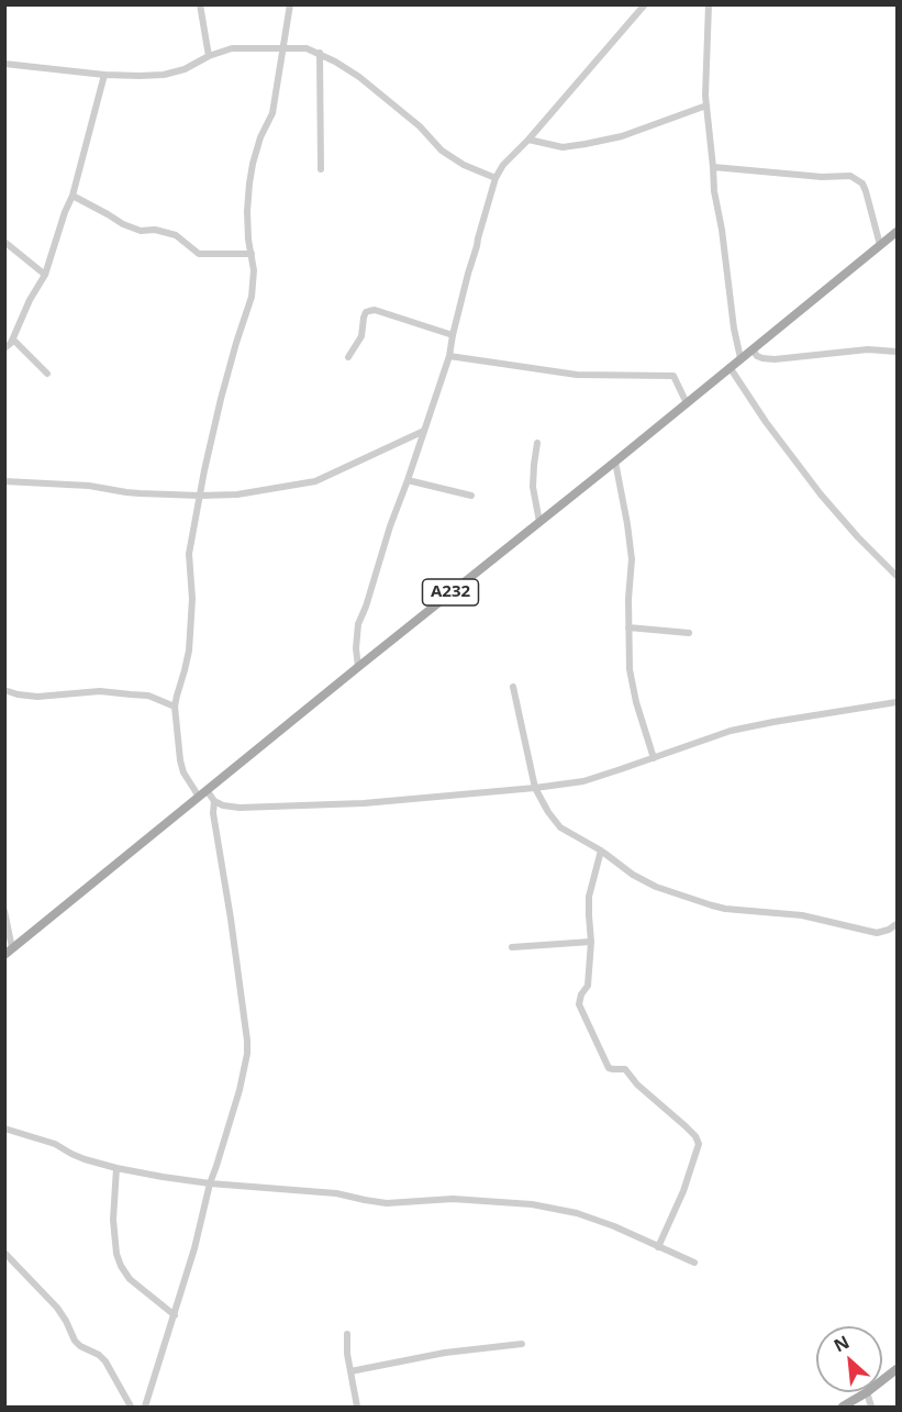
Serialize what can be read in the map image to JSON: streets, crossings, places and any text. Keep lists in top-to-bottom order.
{
  "streets": {
    "main road": ["A232"]
  },
  "north": "top left"
}
